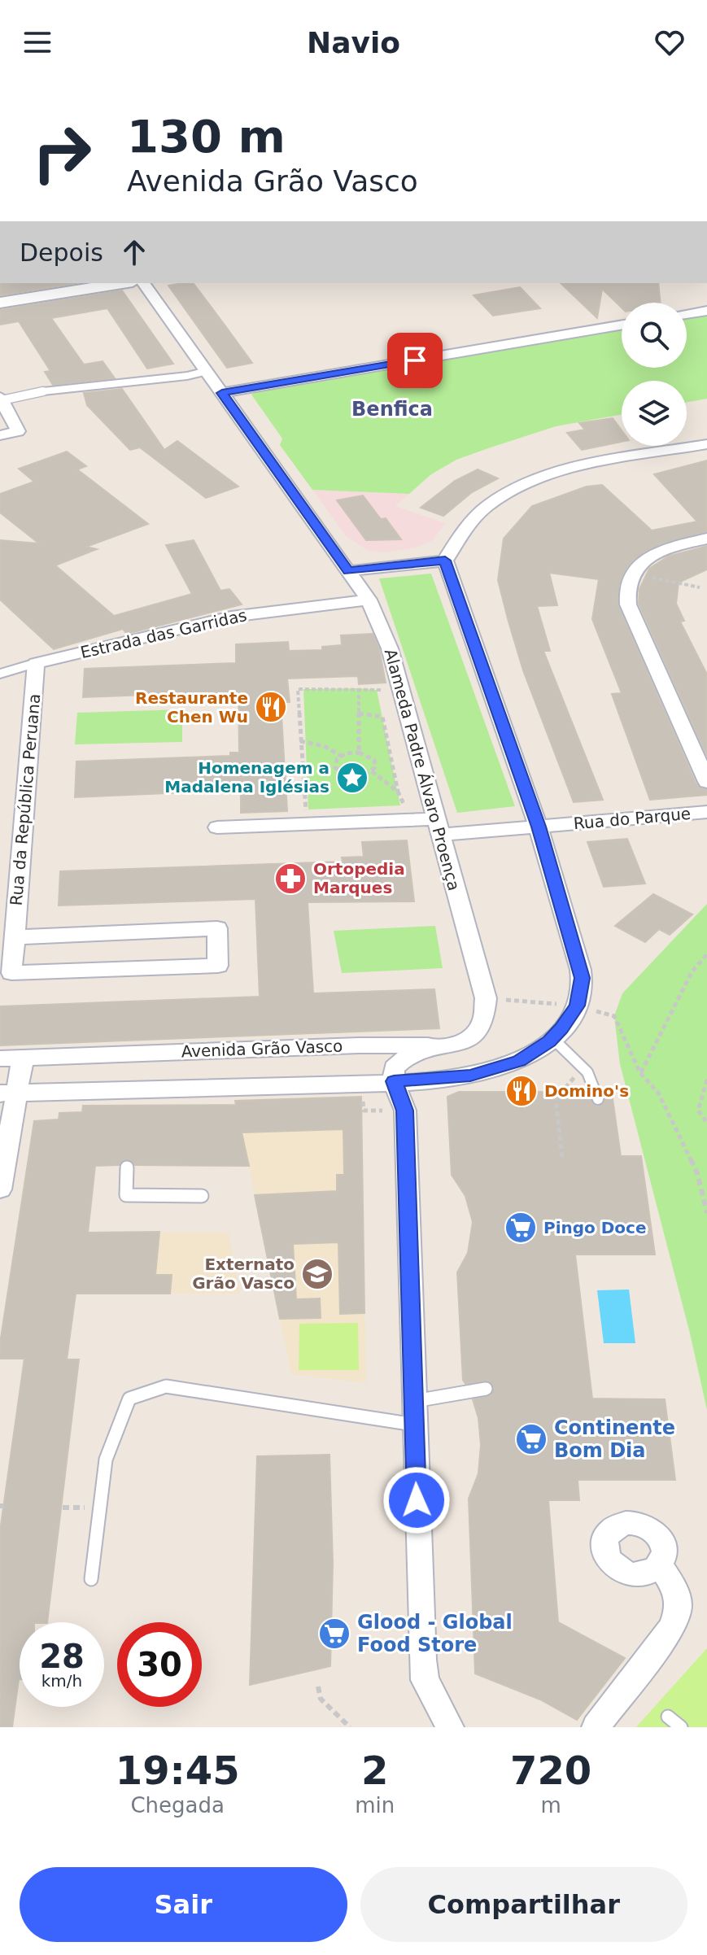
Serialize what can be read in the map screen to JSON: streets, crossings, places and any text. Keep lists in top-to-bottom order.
{
  "streets": {
    "street": [
      "Estrada das Garridas",
      "Alameda Padre Álvaro Proença",
      "Rua da República Peruana",
      "Rua do Parque",
      "Avenida Grão Vasco"
    ]
  },
  "crossings": [
    ["Estrada das Garridas", "Alameda Padre Álvaro Proença"],
    ["Estrada das Garridas", "Rua da República Peruana"],
    ["Alameda Padre Álvaro Proença", "Rua do Parque"],
    ["Alameda Padre Álvaro Proença", "Avenida Grão Vasco"]
  ],
  "districts": ["Benfica"],
  "places": {
    "restaurant": ["Restaurante Chen Wu", "Domino's"],
    "place": ["Homenagem a Madalena Iglésias"],
    "pharmacy": ["Ortopedia Marques"],
    "supermarket": ["Pingo Doce", "Continente Bom Dia", "Glood - Global Food Store"],
    "school or university": ["Externato Grão Vasco"]
  },
  "page": {
    "header": "Navio",
    "turn": ["130 m", "Avenida Grão Vasco"],
    "then": "Depois",
    "speed": "28 km/h",
    "limit": "30",
    "eta": [
      "19:45",
      "Chegada",
      "2",
      "min",
      "720",
      "m"
    ],
    "buttons": ["Sair", "Compartilhar"]
  }
}
